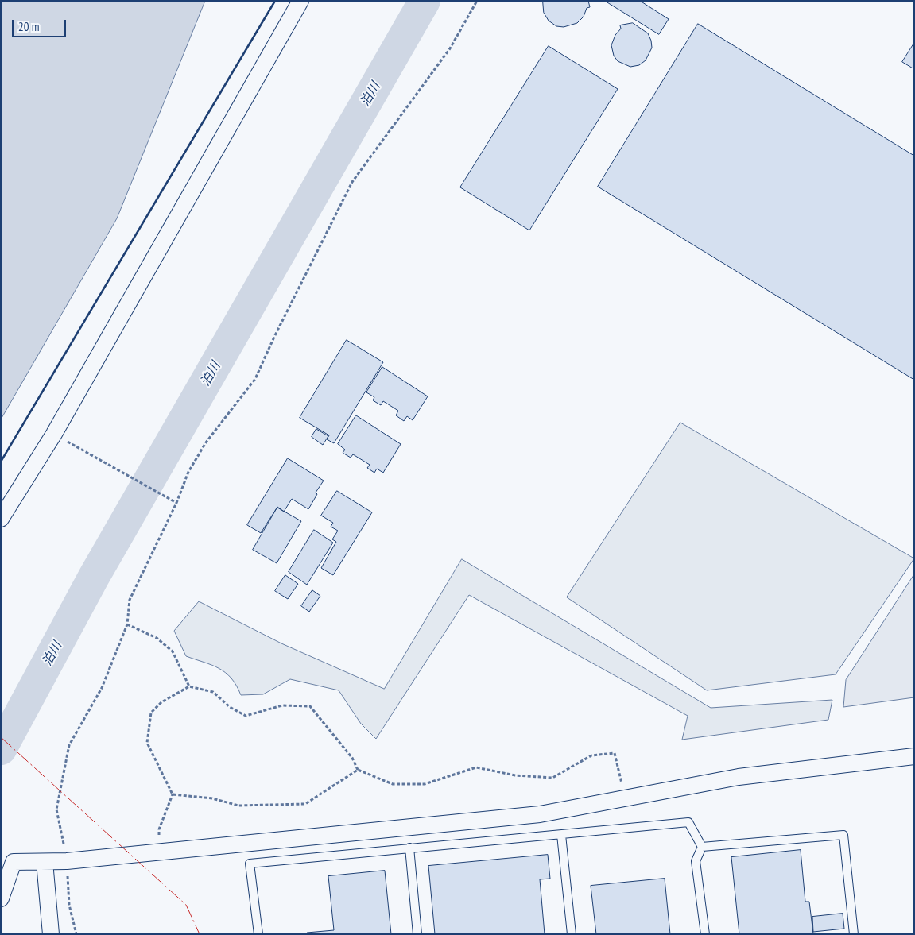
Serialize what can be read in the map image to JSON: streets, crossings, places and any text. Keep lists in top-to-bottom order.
{
  "water": ["泊川"],
  "scale_bar": "20 m"
}
